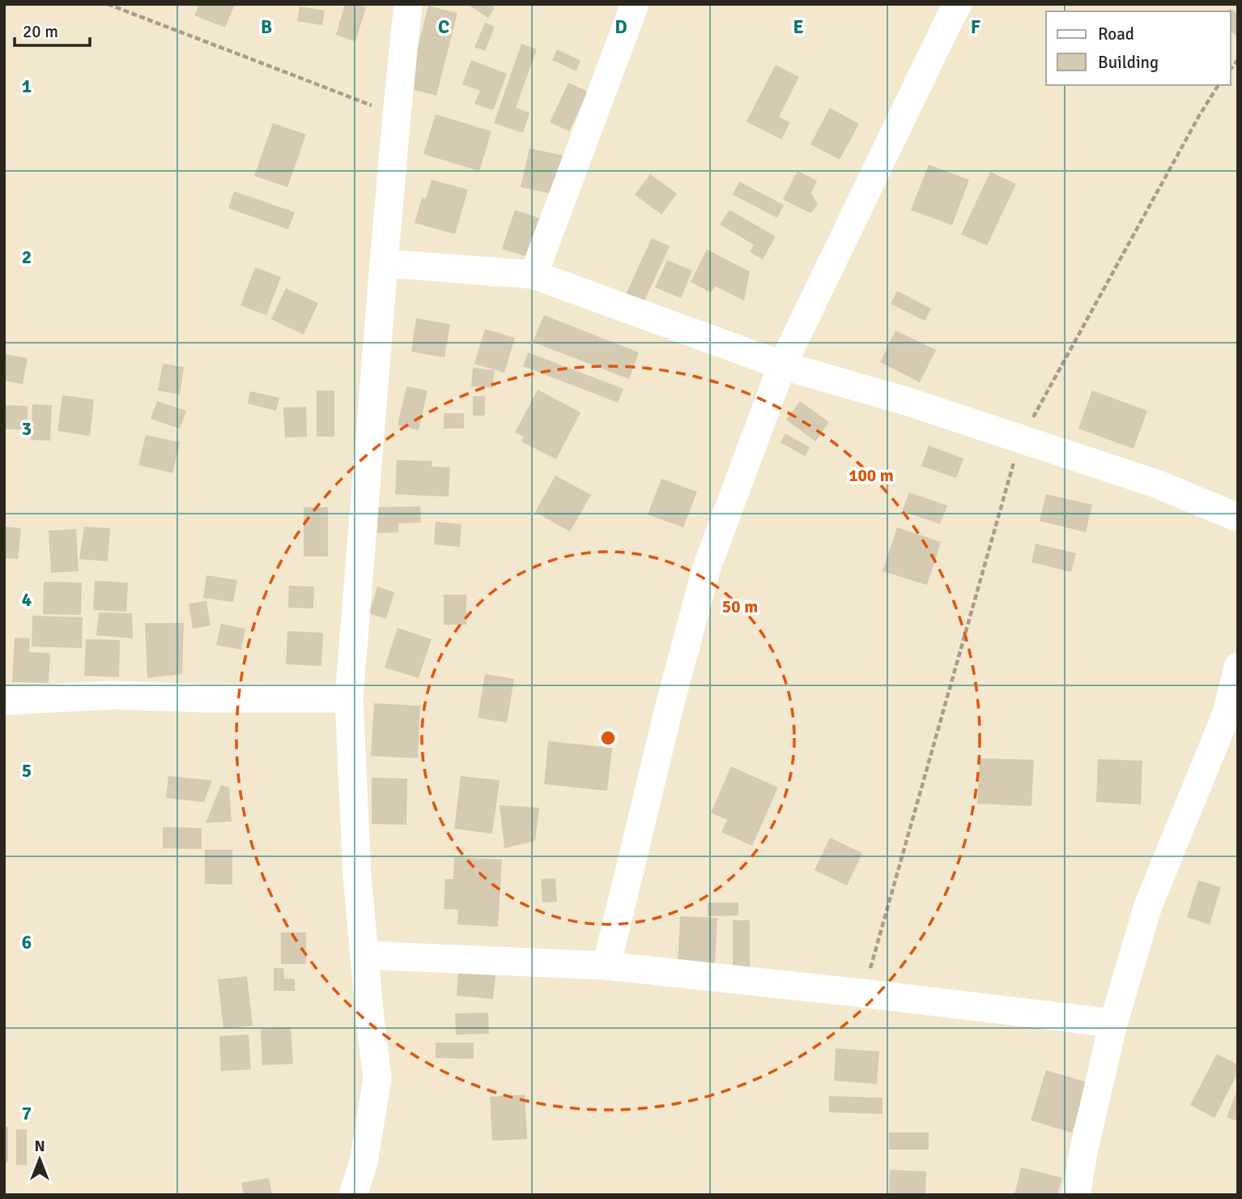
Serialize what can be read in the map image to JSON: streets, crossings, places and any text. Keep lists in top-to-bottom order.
{
  "legend": ["Road", "Building"],
  "scale_bar": "20 m",
  "north": "top",
  "grid": {
    "columns": [
      "B",
      "C",
      "D",
      "E",
      "F"
    ],
    "rows": [
      "1",
      "2",
      "3",
      "4",
      "5",
      "6",
      "7"
    ]
  },
  "rings": ["100 m", "50 m"]
}
